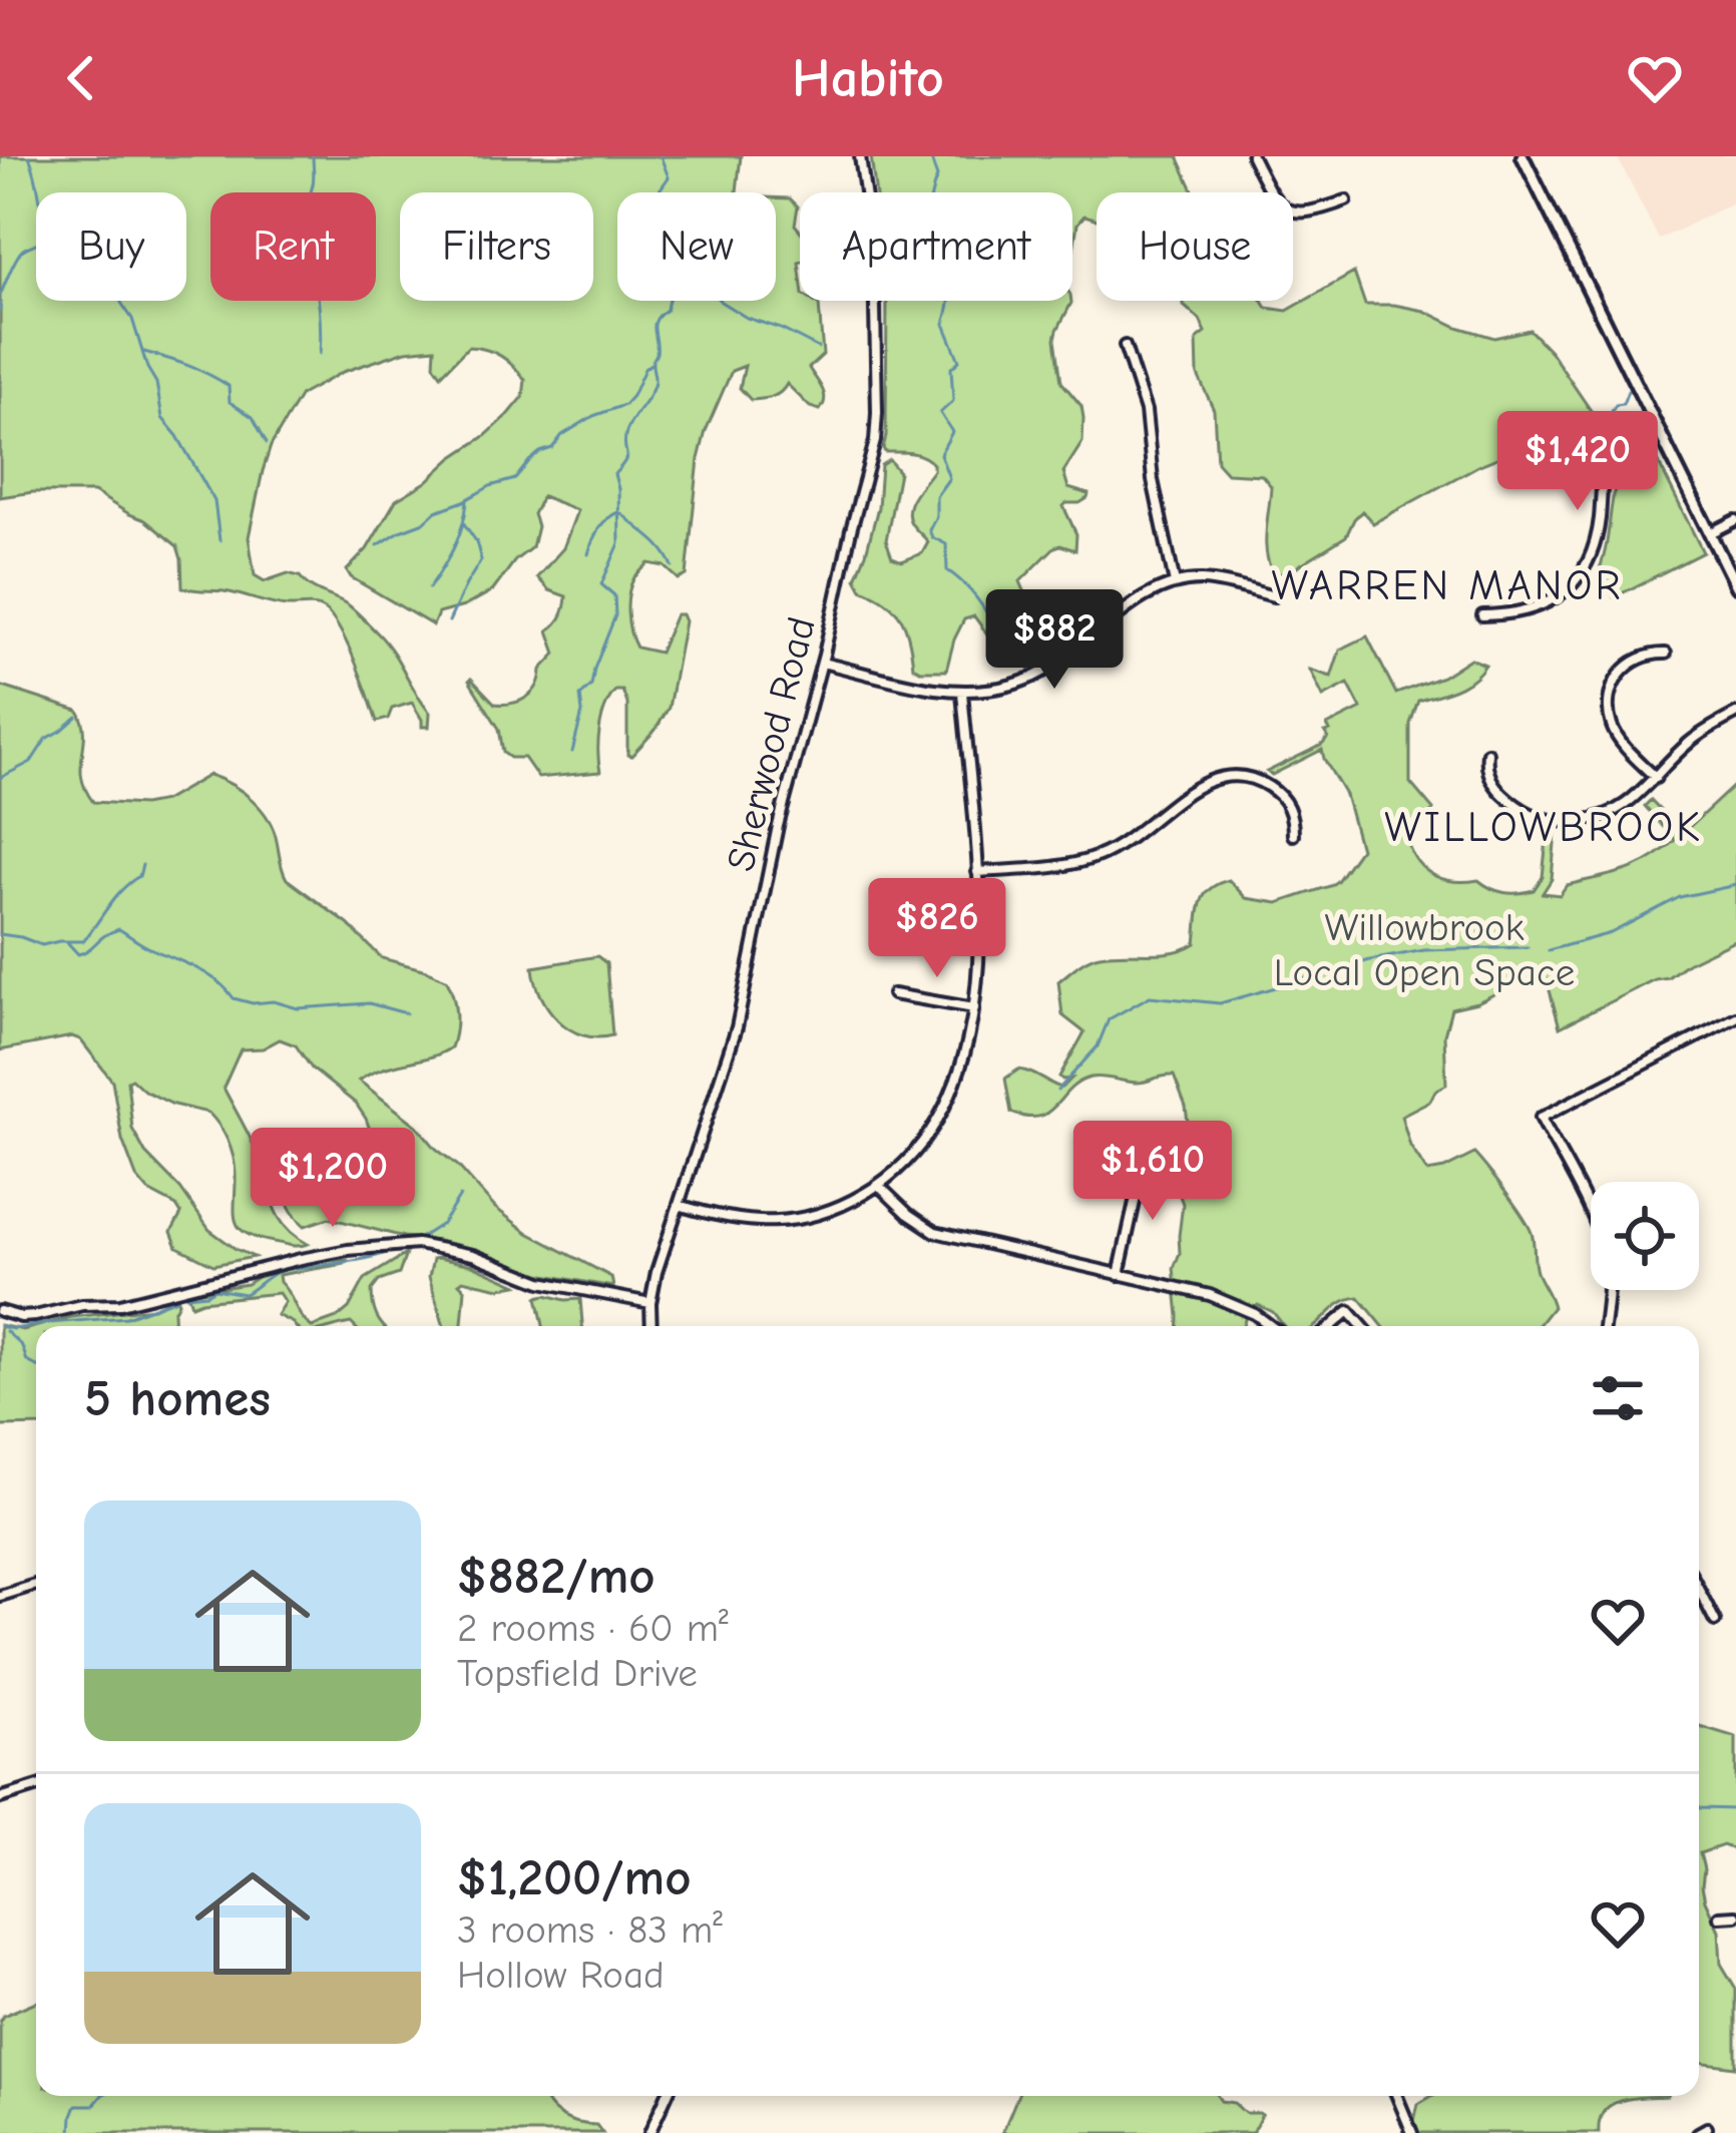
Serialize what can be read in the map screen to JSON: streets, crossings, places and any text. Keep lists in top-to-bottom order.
{
  "streets": {
    "street": ["Sherwood Road"]
  },
  "districts": ["WARREN MANOR", "WILLOWBROOK"],
  "parks": ["Willowbrook Local Open Space"],
  "page": {
    "header": "Habito",
    "chip": [
      "Buy",
      "Rent",
      "Filters",
      "New",
      "Apartment",
      "House"
    ],
    "price": [
      "$1,420",
      "$882",
      "$826",
      "$1,610",
      "$1,200"
    ],
    "heading": "5 homes",
    "list": [
      {
        "name": "$882/mo",
        "note": "2 rooms · 60 m² · Topsfield Drive"
      },
      {
        "name": "$1,200/mo",
        "note": "3 rooms · 83 m² · Hollow Road"
      }
    ]
  }
}
